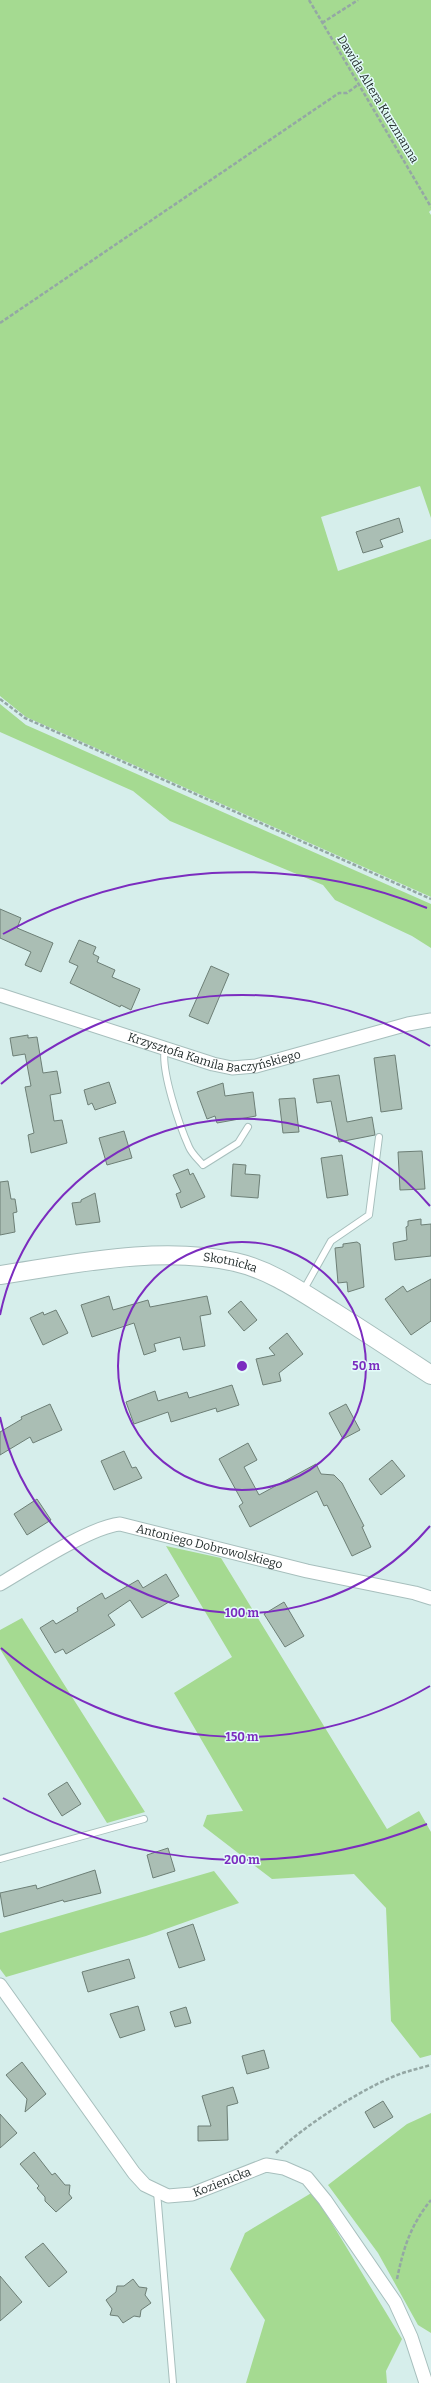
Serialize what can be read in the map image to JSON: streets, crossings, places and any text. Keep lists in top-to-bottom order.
{
  "streets": {
    "main road": ["Skotnicka"],
    "street": ["Krzysztofa Kamila Baczyńskiego", "Antoniego Dobrowolskiego", "Kozienicka"],
    "path": ["Dawida Altera Kurzmanna"]
  },
  "rings": [
    "50 m",
    "100 m",
    "150 m",
    "200 m"
  ]
}
